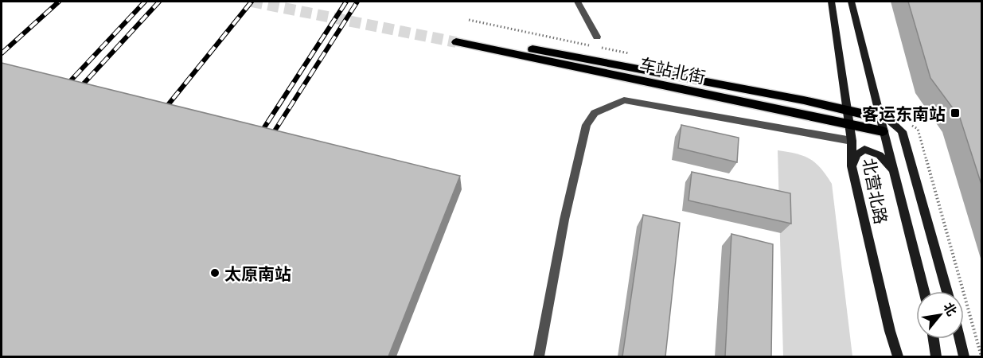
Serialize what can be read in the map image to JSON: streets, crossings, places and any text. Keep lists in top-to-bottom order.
{
  "streets": {
    "main road": ["车站北街", "北营北路"]
  },
  "crossings": [
    ["车站北街", "北营北路"]
  ],
  "places": {
    "transit": ["客运东南站"],
    "other": ["太原南站"]
  },
  "north": "top right"
}
